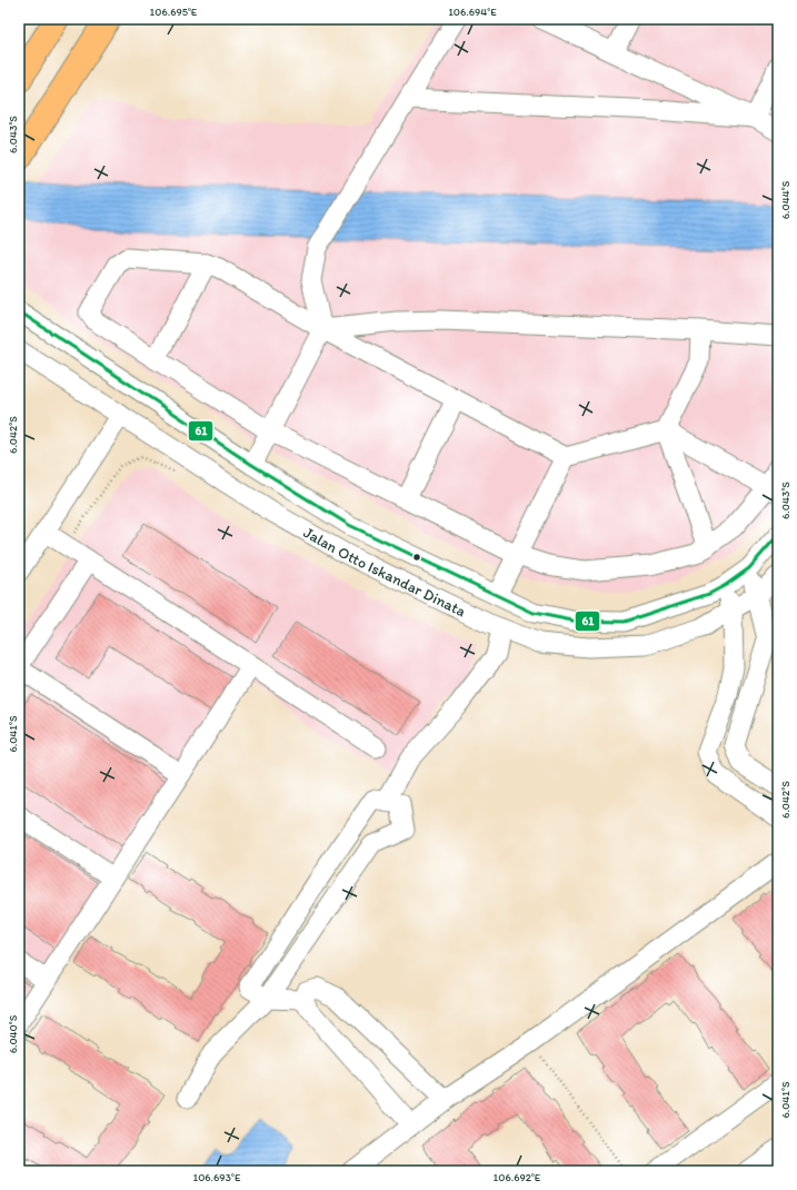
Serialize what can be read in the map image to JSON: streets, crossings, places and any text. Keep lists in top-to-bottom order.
{
  "streets": {
    "street": ["Jalan Otto Iskandar Dinata"]
  },
  "lines": ["transit line 61"],
  "coordinates": [
    "106.695°E",
    "106.694°E",
    "6.043°S",
    "6.044°S",
    "6.042°S",
    "6.041°S",
    "6.040°S",
    "106.693°E",
    "106.692°E"
  ]
}
